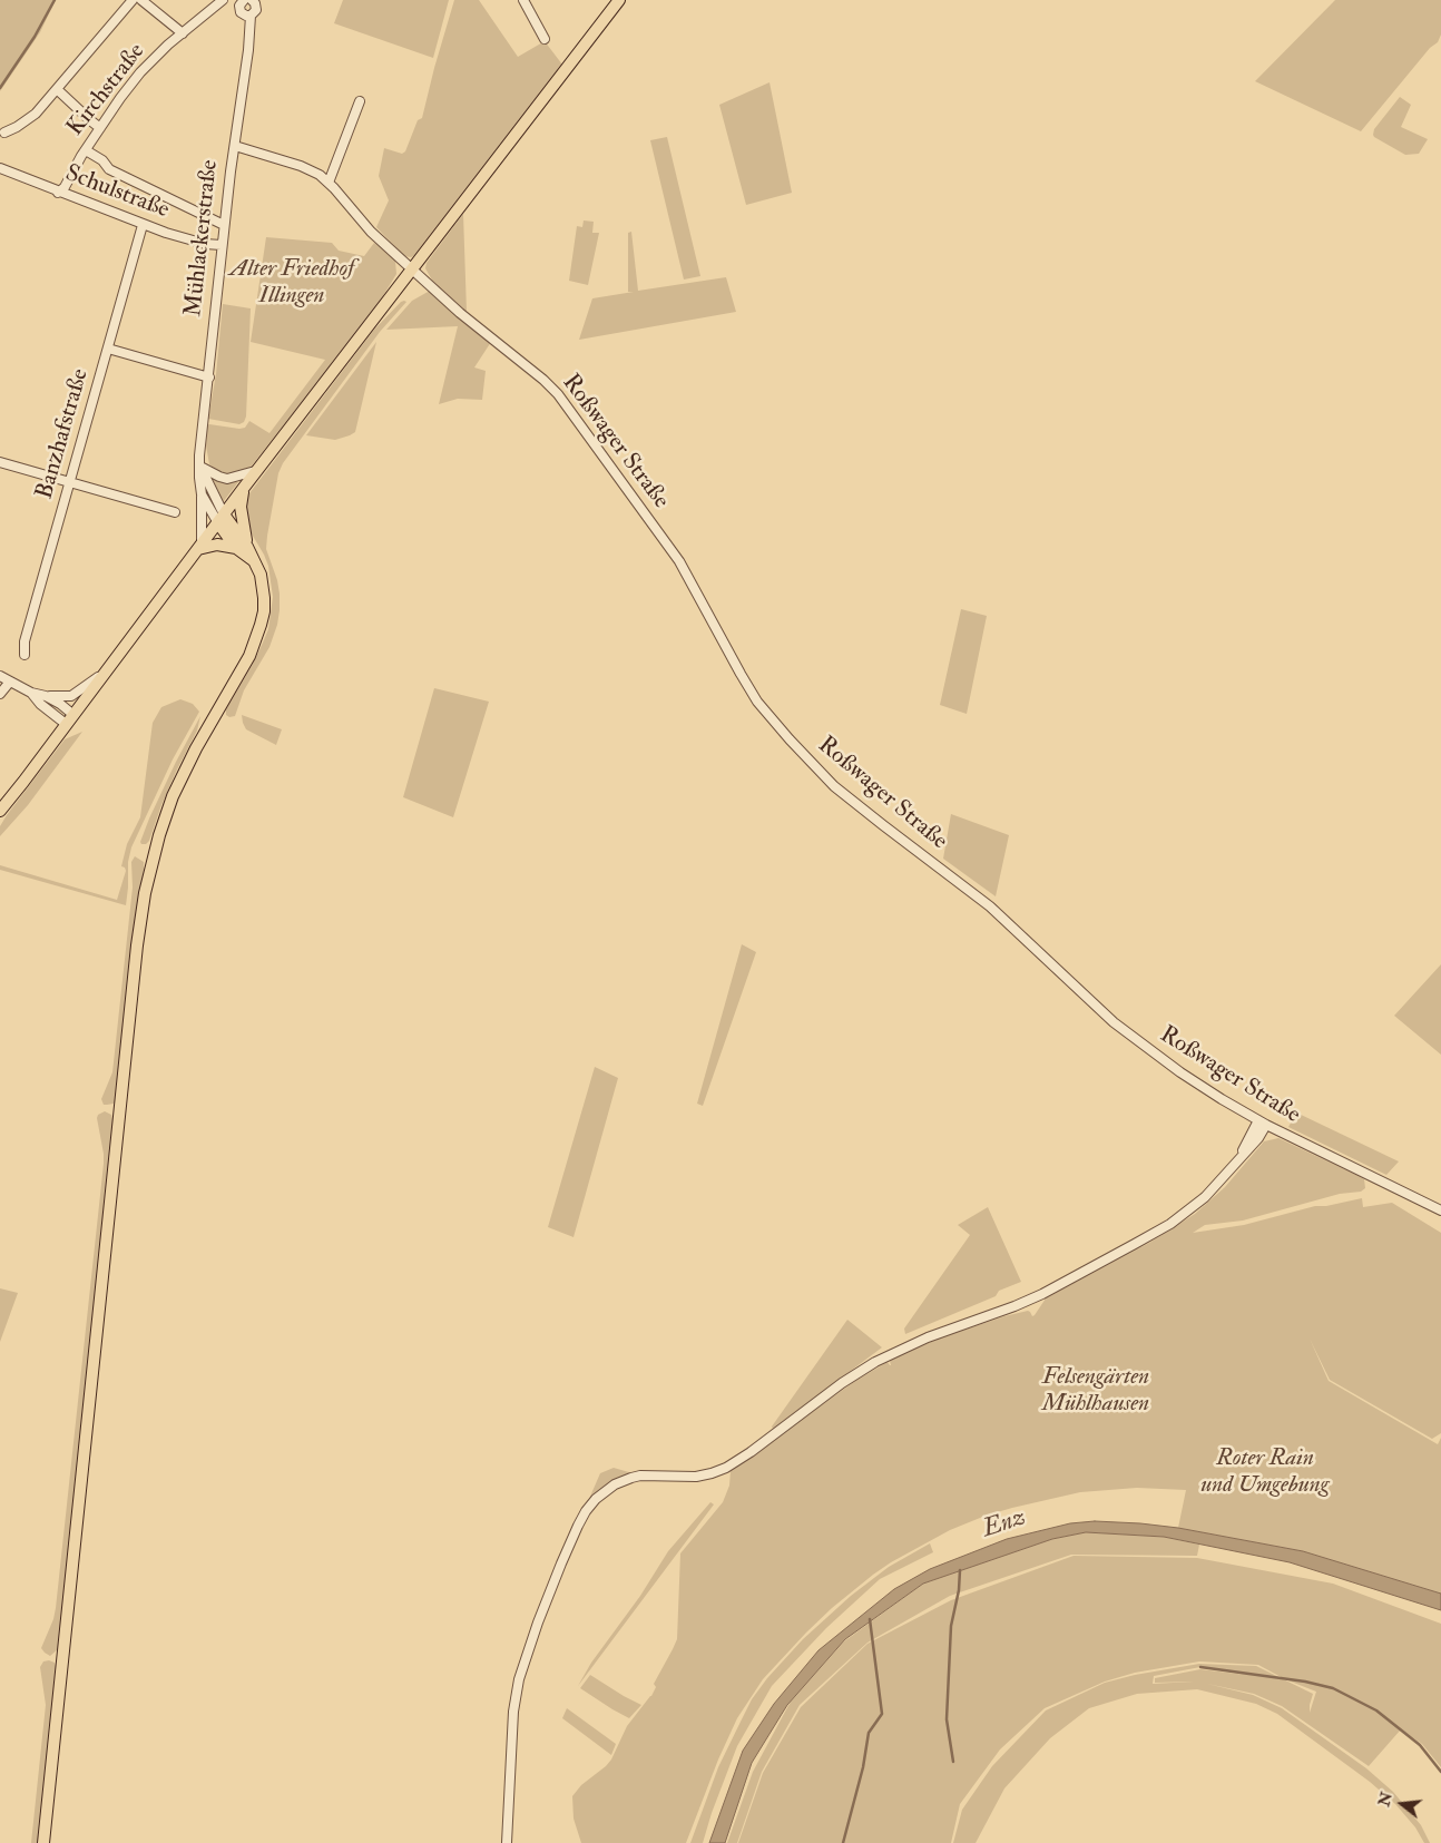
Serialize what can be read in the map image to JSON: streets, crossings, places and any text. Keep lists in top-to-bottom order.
{
  "streets": {
    "street": [
      "Kirchstraße",
      "Schulstraße",
      "Mühlackerstraße",
      "Banzhafstraße",
      "Roßwager Straße"
    ]
  },
  "crossings": [
    ["Kirchstraße", "Schulstraße"],
    ["Schulstraße", "Mühlackerstraße"],
    ["Schulstraße", "Banzhafstraße"],
    ["Mühlackerstraße", "Roßwager Straße"]
  ],
  "water": ["Enz"],
  "parks": ["Alter Friedhof Illingen", "Felsengärten Mühlhausen", "Roter Rain und Umgebung"],
  "north": "left"
}
